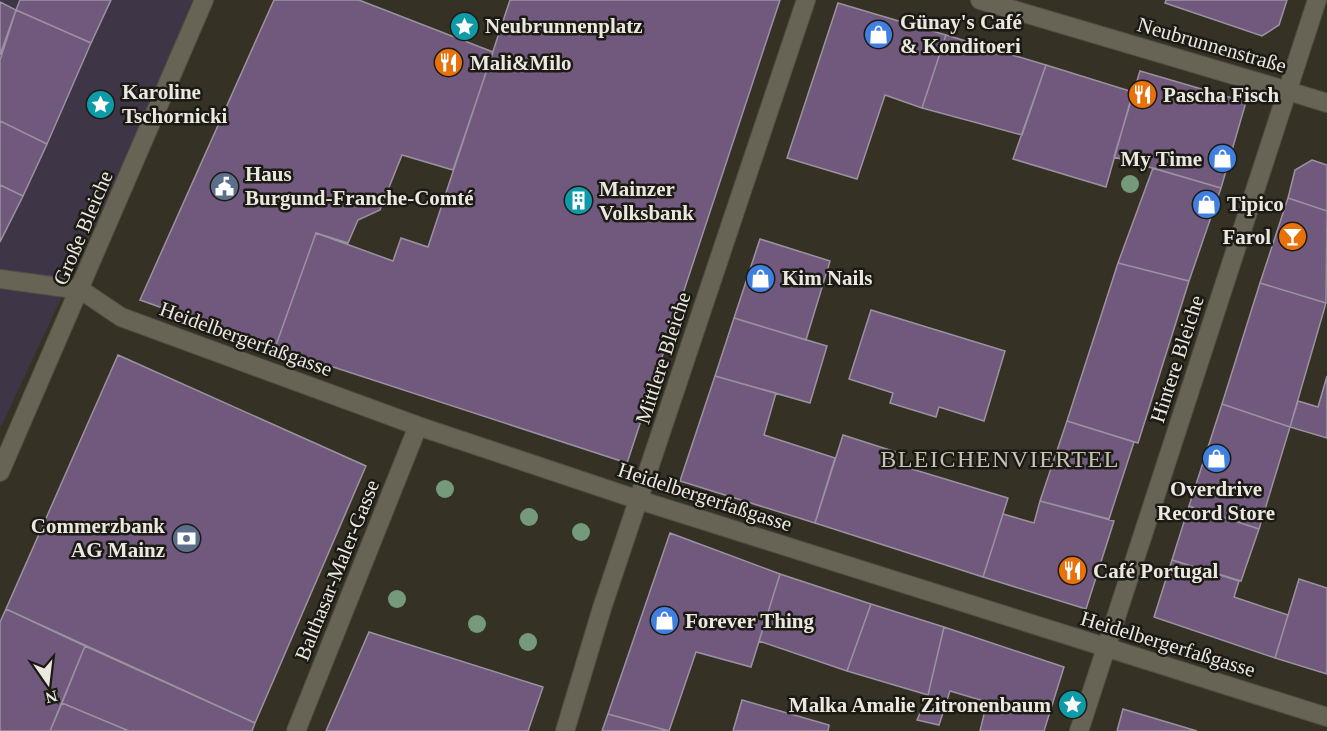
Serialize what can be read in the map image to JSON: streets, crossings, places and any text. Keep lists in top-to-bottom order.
{
  "streets": {
    "street": [
      "Neubrunnenstraße",
      "Große Bleiche",
      "Heidelbergerfaßgasse",
      "Mittlere Bleiche",
      "Hintere Bleiche",
      "Balthasar-Maler-Gasse"
    ]
  },
  "crossings": [
    ["Neubrunnenstraße", "Hintere Bleiche"],
    ["Große Bleiche", "Heidelbergerfaßgasse"],
    ["Heidelbergerfaßgasse", "Mittlere Bleiche"],
    ["Heidelbergerfaßgasse", "Hintere Bleiche"],
    ["Heidelbergerfaßgasse", "Balthasar-Maler-Gasse"]
  ],
  "districts": ["BLEICHENVIERTEL"],
  "places": {
    "place": ["Neubrunnenplatz", "Karoline Tschornicki", "Malka Amalie Zitronenbaum"],
    "shop": [
      "Günay's Café & Konditoeri",
      "My Time",
      "Tipico",
      "Kim Nails",
      "Overdrive Record Store",
      "Forever Thing"
    ],
    "restaurant": ["Mali&Milo", "Pascha Fisch", "Café Portugal"],
    "public building": ["Haus Burgund-Franche-Comté"],
    "building": ["Mainzer Volksbank"],
    "bar": ["Farol"],
    "bank": ["Commerzbank AG Mainz"]
  },
  "north": "bottom"
}
